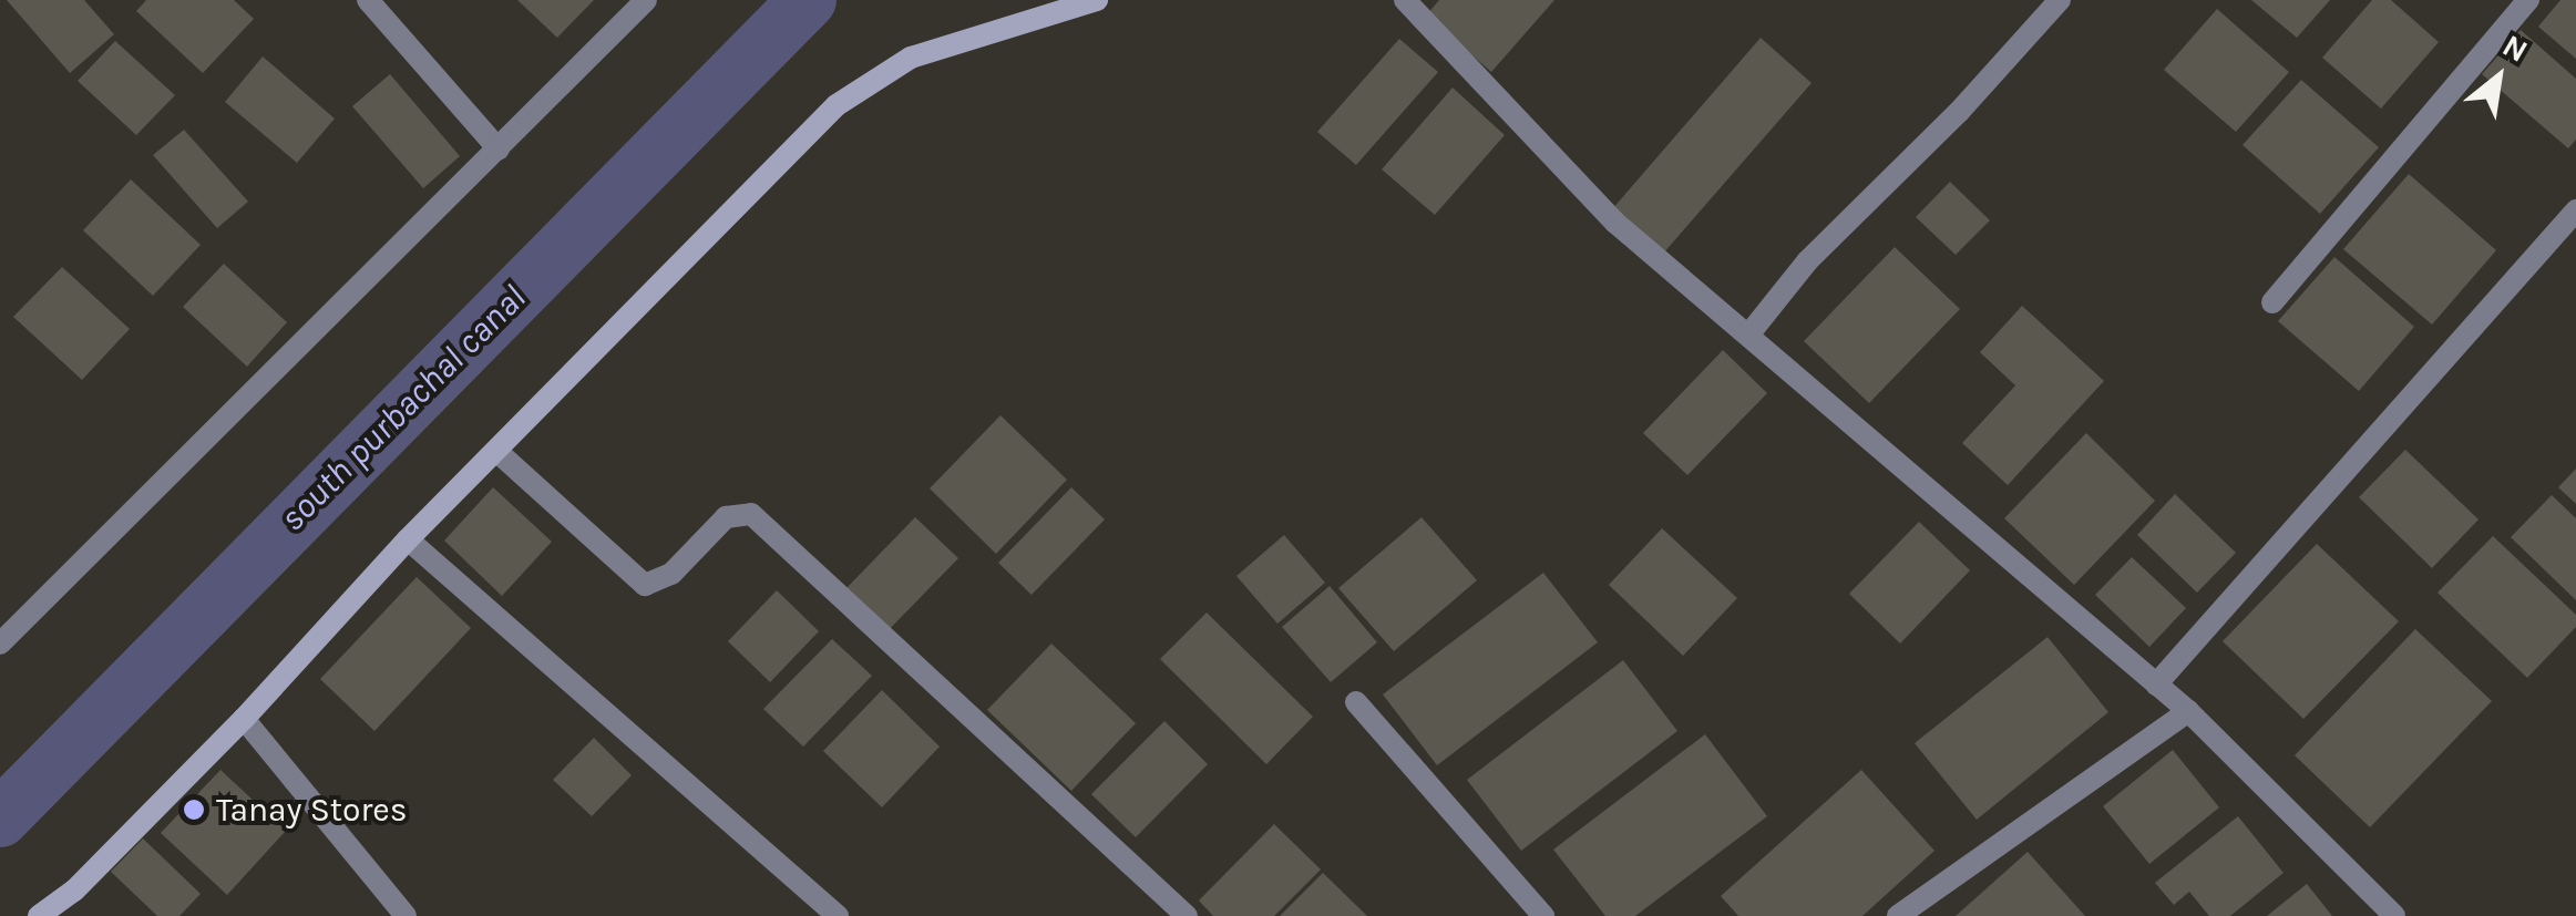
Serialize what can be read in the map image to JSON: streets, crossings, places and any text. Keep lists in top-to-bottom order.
{
  "water": ["south purbachal canal"],
  "places": ["Tanay Stores"],
  "north": "top right"
}
